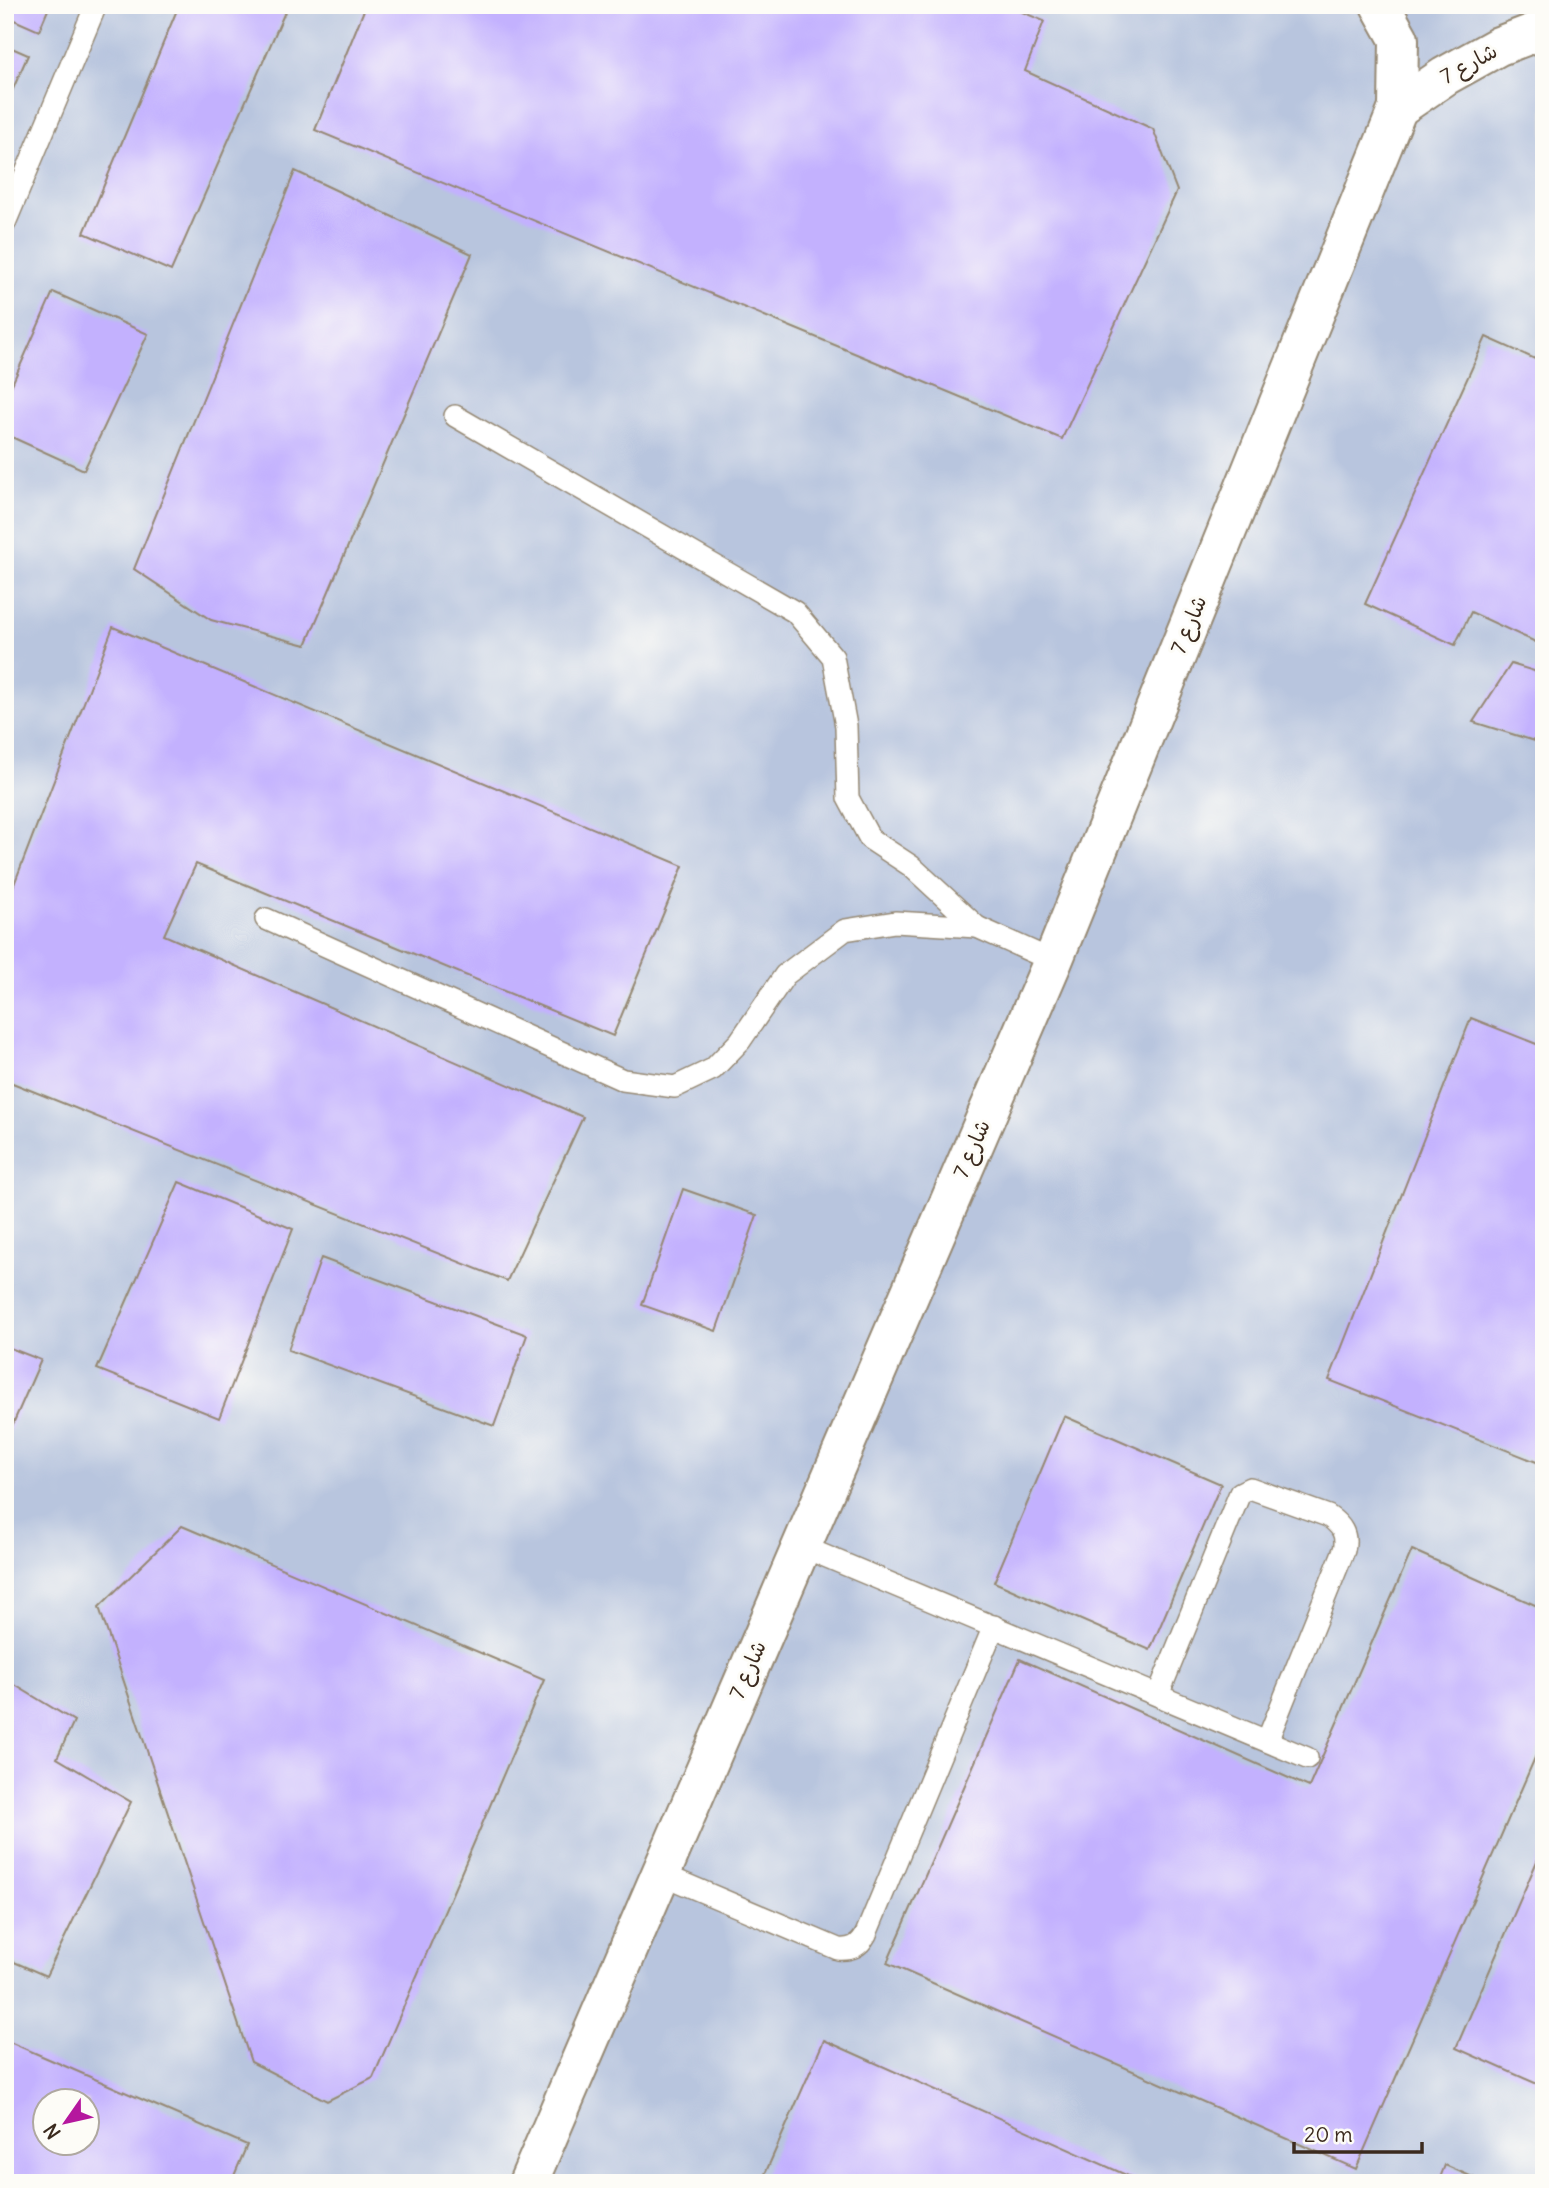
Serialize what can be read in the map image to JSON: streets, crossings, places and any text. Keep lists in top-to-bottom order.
{
  "streets": {
    "street": ["شارع 7"]
  },
  "scale_bar": "20 m",
  "north": "bottom left"
}
